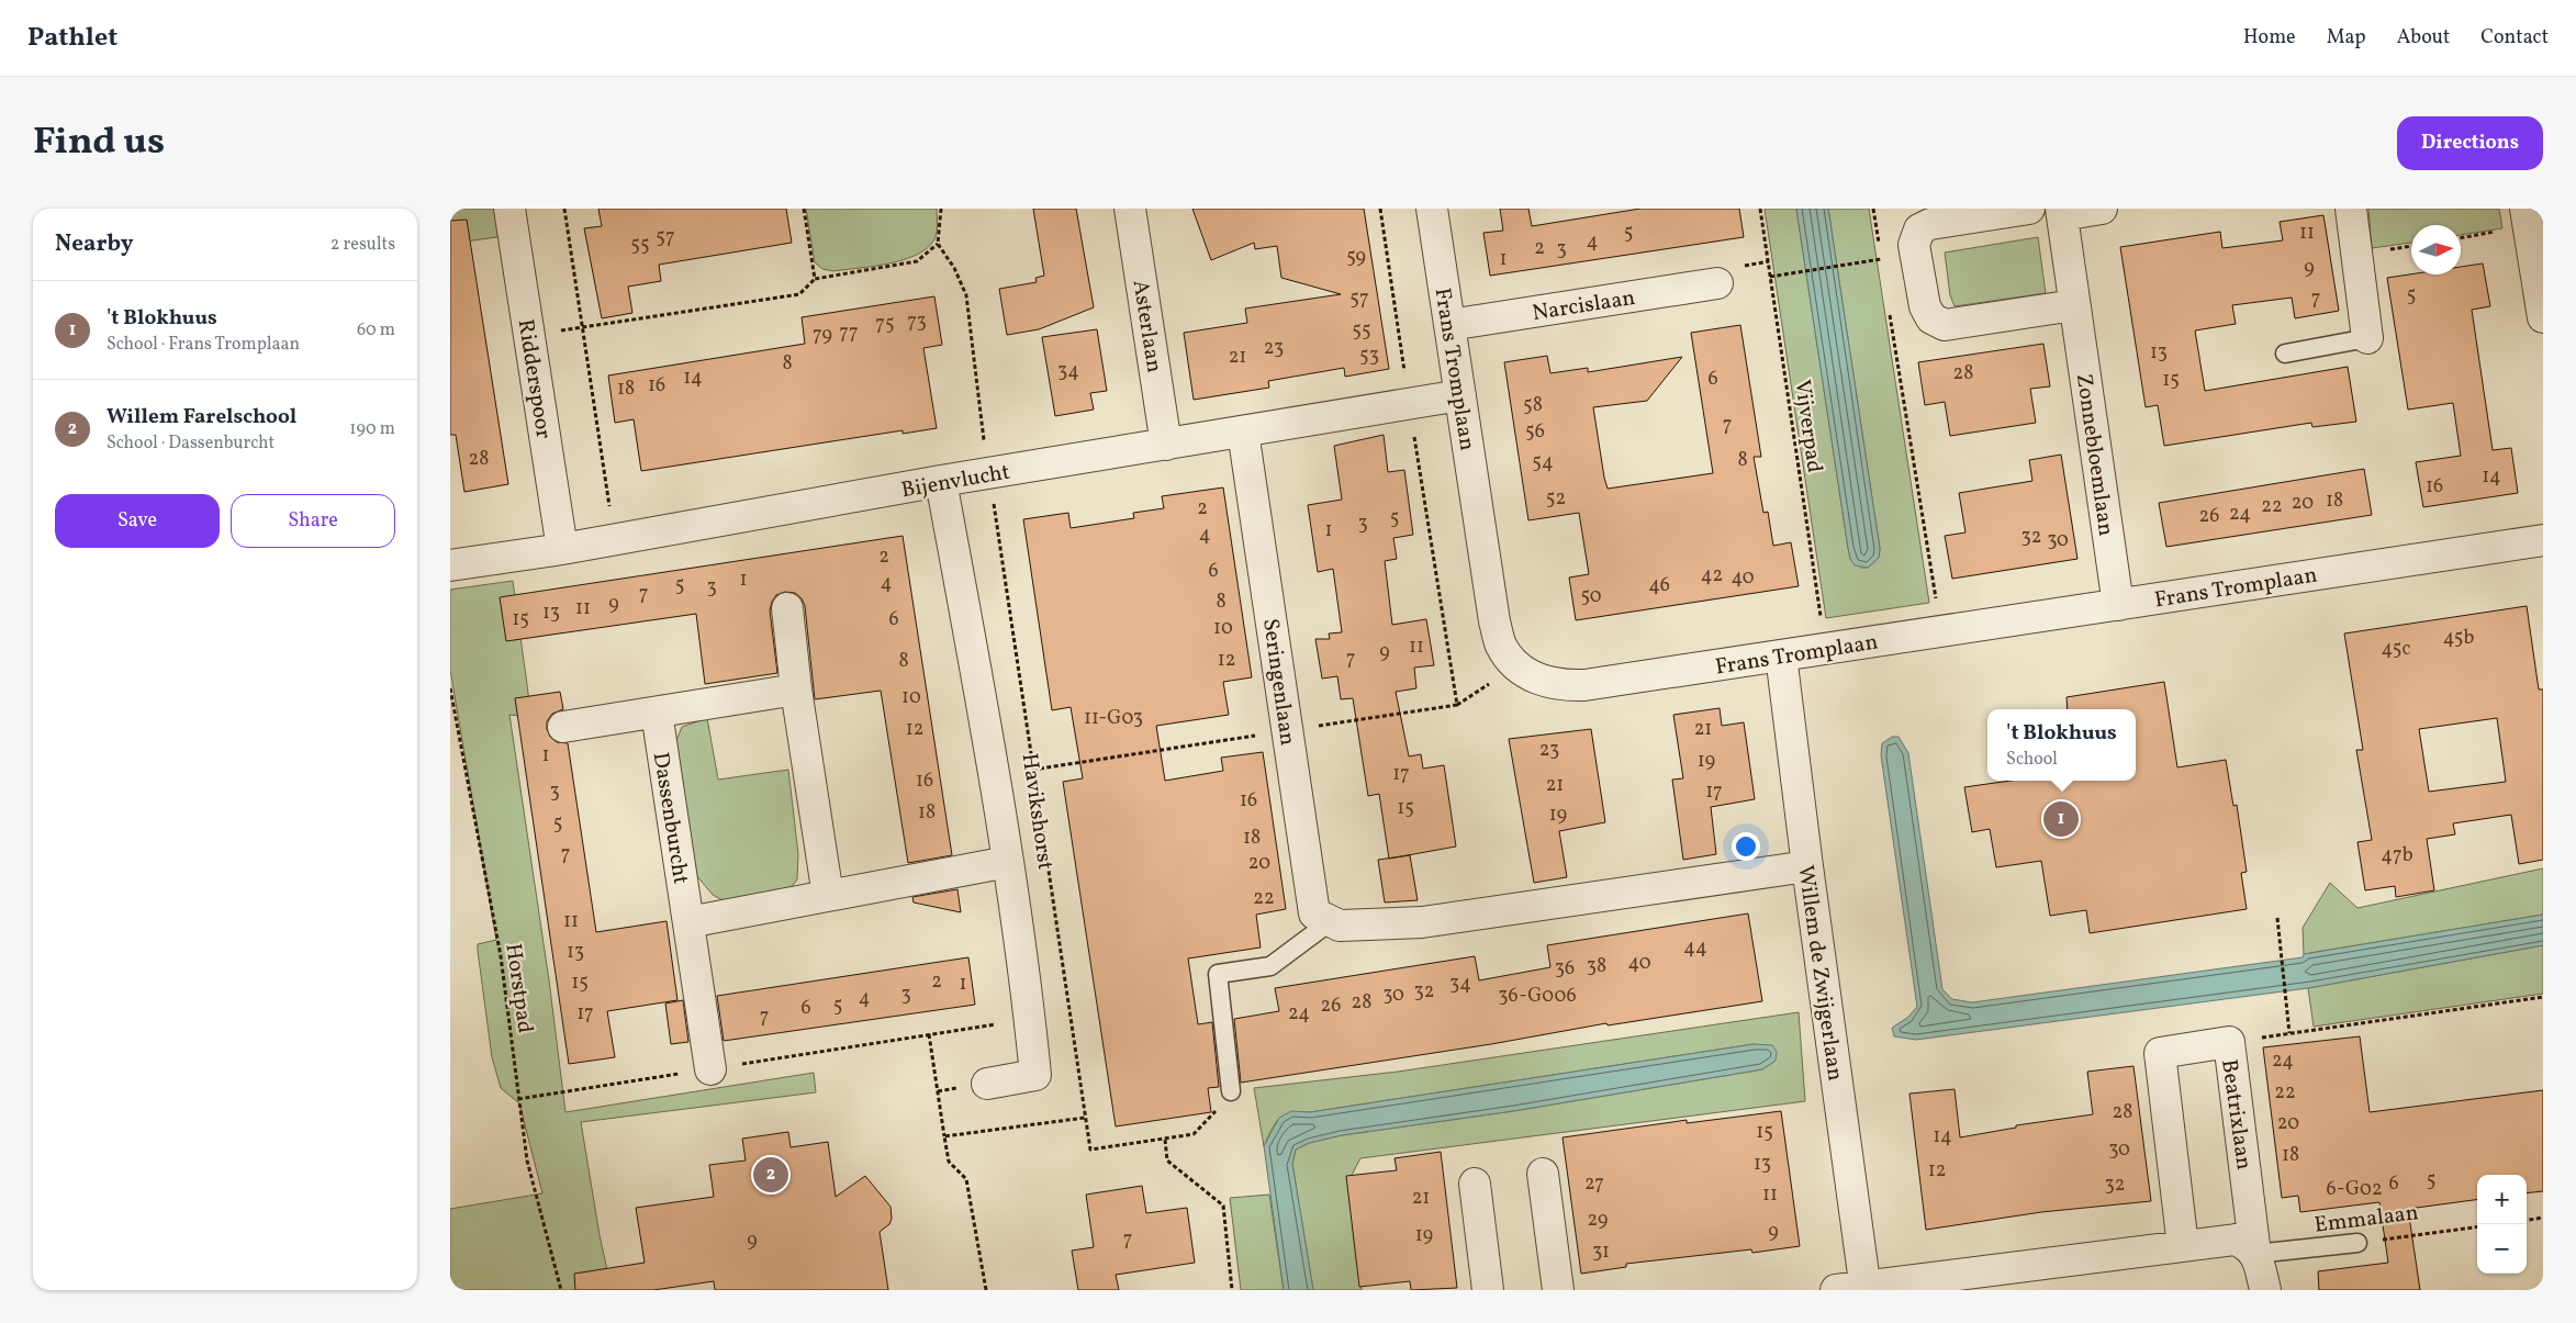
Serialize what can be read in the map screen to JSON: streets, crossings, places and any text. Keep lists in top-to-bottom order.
{
  "streets": {
    "street": [
      "Narcislaan",
      "Asterlaan",
      "Frans Tromplaan",
      "Ridderspoor",
      "Zonnebloemlaan",
      "Bijenvlucht",
      "Seringenlaan",
      "Havikshorst",
      "Dassenburcht",
      "Willem de Zwijgerlaan",
      "Beatrixlaan"
    ],
    "lane": ["Emmalaan"],
    "path": ["Vijverpad", "Horstpad"]
  },
  "crossings": [
    ["Narcislaan", "Frans Tromplaan"],
    ["Asterlaan", "Bijenvlucht"],
    ["Frans Tromplaan", "Vijverpad"],
    ["Frans Tromplaan", "Zonnebloemlaan"],
    ["Frans Tromplaan", "Bijenvlucht"],
    ["Frans Tromplaan", "Willem de Zwijgerlaan"],
    ["Ridderspoor", "Bijenvlucht"],
    ["Bijenvlucht", "Seringenlaan"],
    ["Bijenvlucht", "Havikshorst"],
    ["Beatrixlaan", "Emmalaan"]
  ],
  "house_numbers": [
    "5",
    "11",
    "57",
    "4",
    "55",
    "2",
    "3",
    "59",
    "1",
    "9",
    "5",
    "57",
    "7",
    "73",
    "75",
    "55",
    "77",
    "79",
    "23",
    "13",
    "53",
    "21",
    "8",
    "34",
    "28",
    "14",
    "6",
    "15",
    "16",
    "18",
    "58",
    "7",
    "56",
    "28",
    "8",
    "54",
    "14",
    "16",
    "52",
    "18",
    "20",
    "22",
    "2",
    "24",
    "26",
    "5",
    "3",
    "1",
    "4",
    "32",
    "30",
    "2",
    "6",
    "42",
    "40",
    "1",
    "4",
    "5",
    "46",
    "3",
    "7",
    "50",
    "8",
    "9",
    "11",
    "13",
    "15",
    "6",
    "10",
    "45b",
    "11",
    "45c",
    "9",
    "7",
    "12",
    "8",
    "10",
    "11-G03",
    "12",
    "21",
    "23",
    "1",
    "19",
    "17",
    "16",
    "21",
    "3",
    "17",
    "16",
    "15",
    "18",
    "19",
    "5",
    "18",
    "7",
    "47b",
    "20",
    "22",
    "11",
    "44",
    "13",
    "40",
    "38",
    "36",
    "2",
    "15",
    "1",
    "34",
    "32",
    "3",
    "30",
    "36-G006",
    "4",
    "28",
    "5",
    "26",
    "6",
    "17",
    "24",
    "7",
    "24",
    "22",
    "28",
    "20",
    "15",
    "14",
    "30",
    "18",
    "13",
    "12",
    "5",
    "27",
    "6",
    "32",
    "6-G02",
    "11",
    "21",
    "29",
    "9",
    "19",
    "7",
    "9",
    "31"
  ],
  "north": "right",
  "page": {
    "header": "Pathlet",
    "nav": [
      "Home",
      "Map",
      "About",
      "Contact"
    ],
    "title": "Find us",
    "buttons": [
      "Directions",
      ["Save", "Share"]
    ],
    "heading": ["Nearby", "2 results"],
    "list": [
      {
        "mark": "1",
        "name": "'t Blokhuus",
        "note": "School · Frans Tromplaan",
        "value": "60 m"
      },
      {
        "mark": "2",
        "name": "Willem Farelschool",
        "note": "School · Dassenburcht",
        "value": "190 m"
      }
    ],
    "popup": ["'t Blokhuus", "School"],
    "pins": ["1", "2"],
    "map_buttons": ["+", "−"]
  }
}
